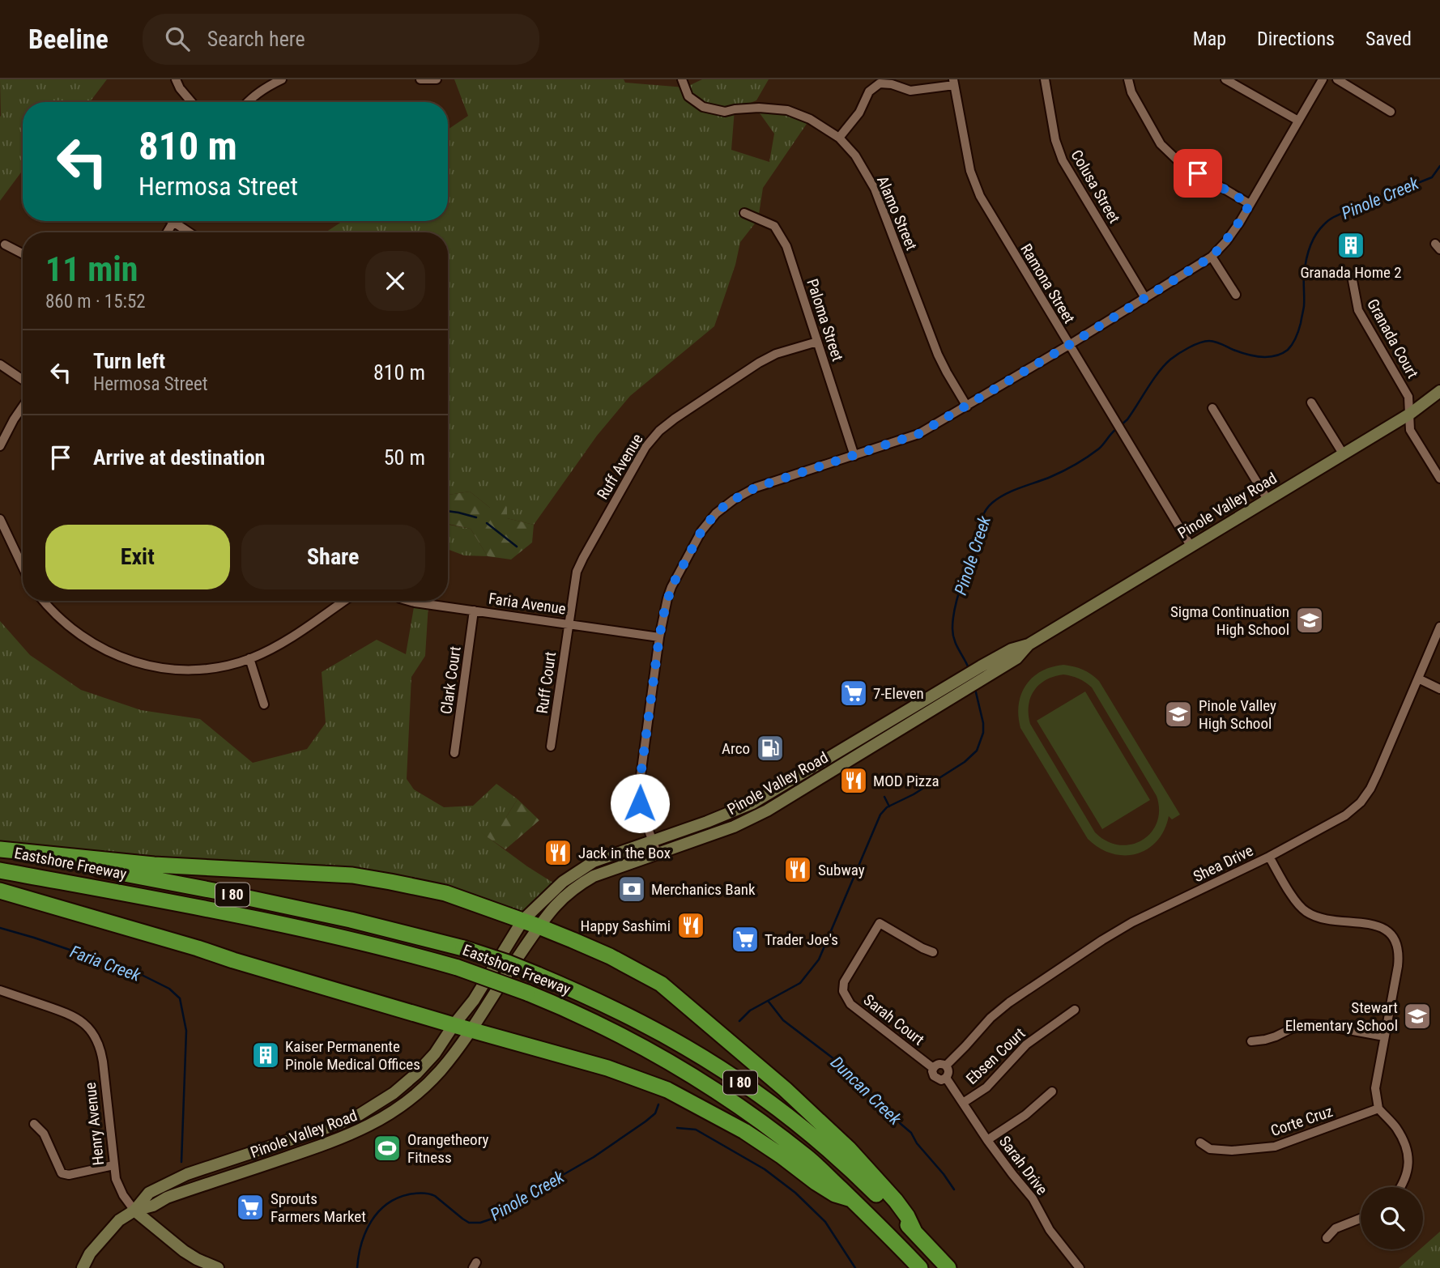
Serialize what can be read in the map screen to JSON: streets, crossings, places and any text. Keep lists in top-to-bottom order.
{
  "streets": {
    "highway": ["Eastshore Freeway", "I 80"],
    "main road": ["Pinole Valley Road", "Henry Avenue"],
    "street": [
      "Colusa Street",
      "Alamo Street",
      "Ramona Street",
      "Paloma Street",
      "Granada Court",
      "Ruff Avenue",
      "Faria Avenue",
      "Clark Court",
      "Ruff Court",
      "Shea Drive",
      "Sarah Court",
      "Ebsen Court",
      "Corte Cruz",
      "Sarah Drive"
    ]
  },
  "crossings": [
    ["Ramona Street", "Pinole Valley Road"],
    ["Paloma Street", "Ruff Avenue"],
    ["Granada Court", "Pinole Valley Road"],
    ["Ruff Avenue", "Faria Avenue"],
    ["Ruff Avenue", "Ruff Court"],
    ["Pinole Valley Road", "Henry Avenue"],
    ["Faria Avenue", "Clark Court"],
    ["Faria Avenue", "Ruff Court"],
    ["Shea Drive", "Sarah Court"],
    ["Shea Drive", "Sarah Drive"],
    ["Sarah Court", "Sarah Drive"],
    ["Ebsen Court", "Sarah Drive"]
  ],
  "water": ["Pinole Creek", "Faria Creek", "Duncan Creek"],
  "places": {
    "building": ["Granada Home 2", "Kaiser Permanente Pinole Medical Offices"],
    "school or university": ["Sigma Continuation High School", "Pinole Valley High School", "Stewart Elementary School"],
    "supermarket": ["7-Eleven", "Trader Joe's", "Sprouts Farmers Market"],
    "fuel station": ["Arco"],
    "restaurant": [
      "MOD Pizza",
      "Jack in the Box",
      "Subway",
      "Happy Sashimi"
    ],
    "bank": ["Merchanics Bank"],
    "sports": ["Orangetheory Fitness"]
  },
  "page": {
    "header": "Beeline",
    "search": "Search here",
    "nav": ["Map", "Directions", "Saved"],
    "turn": ["810 m", "Hermosa Street"],
    "heading": ["11 min", "860 m · 15:52"],
    "list": [
      {
        "name": "Turn left",
        "note": "Hermosa Street",
        "value": "810 m"
      },
      {
        "name": "Arrive at destination",
        "value": "50 m"
      }
    ],
    "buttons": ["Exit", "Share"]
  }
}
